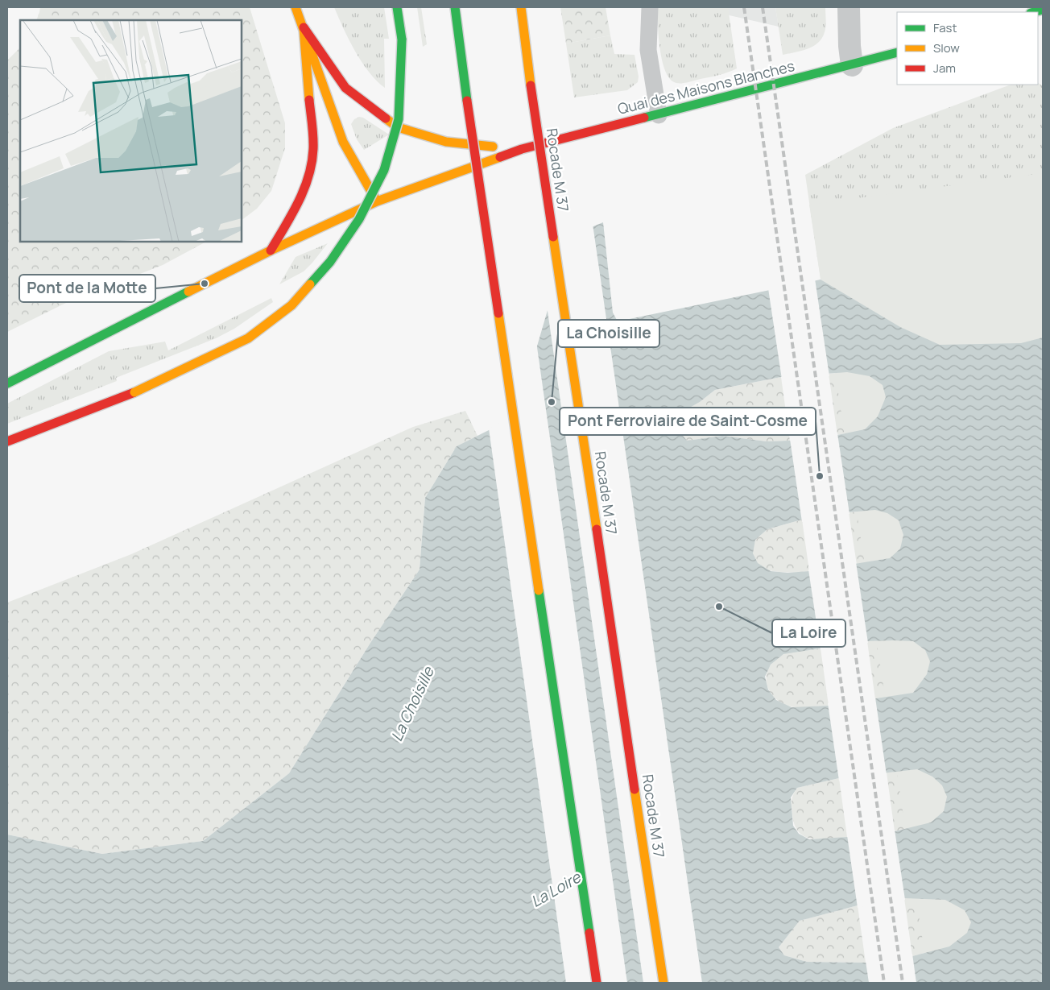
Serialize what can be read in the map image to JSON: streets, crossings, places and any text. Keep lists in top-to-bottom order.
{
  "streets": {
    "main road": ["Quai des Maisons Blanches", "Rocade M 37"]
  },
  "water": ["La Choisille", "La Loire"],
  "places": [
    "Pont de la Motte",
    "La Choisille",
    "Pont Ferroviaire de Saint-Cosme",
    "La Loire"
  ],
  "legend": ["Fast", "Slow", "Jam"]
}
